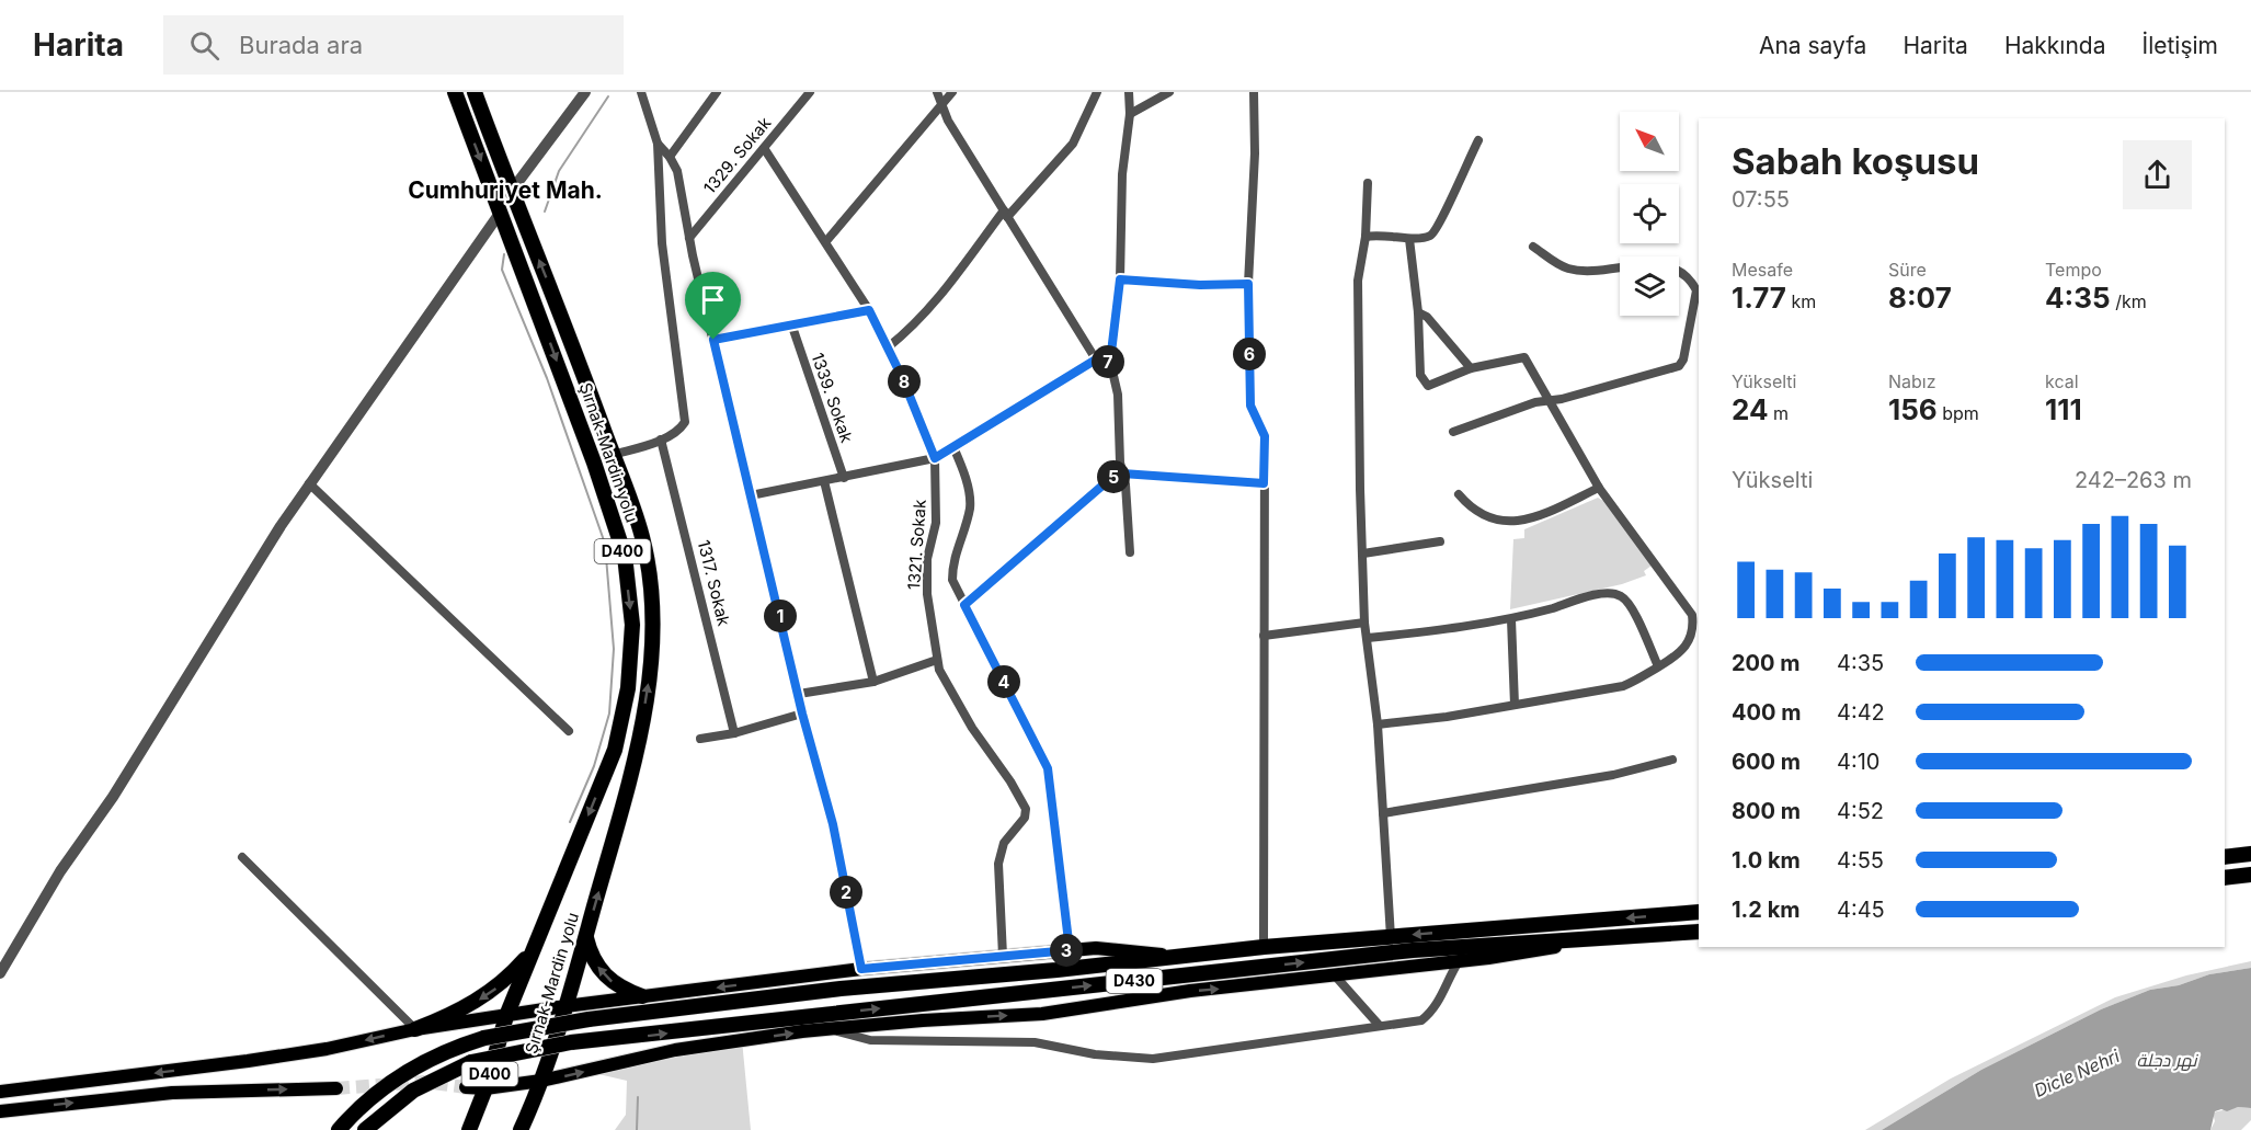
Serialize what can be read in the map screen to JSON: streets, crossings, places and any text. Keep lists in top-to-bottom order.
{
  "streets": {
    "highway": ["Şırnak-Mardin yolu", "D400", "D430"],
    "street": [
      "1329. Sokak",
      "1339. Sokak",
      "1321. Sokak",
      "1317. Sokak"
    ]
  },
  "crossings": [
    ["1329. Sokak", "1321. Sokak"]
  ],
  "districts": ["Cumhuriyet Mah."],
  "water": ["نهر دجلة", "Dicle Nehri"],
  "north": "top left",
  "page": {
    "header": "Harita",
    "search": "Burada ara",
    "nav": [
      "Ana sayfa",
      "Harita",
      "Hakkında",
      "İletişim"
    ],
    "heading": ["Sabah koşusu", "07:55"],
    "stats": [
      ["Mesafe", "1.77 km"],
      ["Süre", "8:07"],
      ["Tempo", "4:35 /km"],
      ["Yükselti", "24 m"],
      ["Nabız", "156 bpm"],
      ["kcal", "111"]
    ],
    "pins": [
      "6",
      "7",
      "8",
      "5",
      "1",
      "4",
      "2",
      "3"
    ],
    "chart": ["Yükselti", "242–263 m"],
    "list": [
      {
        "name": "200 m",
        "note": "4:35"
      },
      {
        "name": "400 m",
        "note": "4:42"
      },
      {
        "name": "600 m",
        "note": "4:10"
      },
      {
        "name": "800 m",
        "note": "4:52"
      },
      {
        "name": "1.0 km",
        "note": "4:55"
      },
      {
        "name": "1.2 km",
        "note": "4:45"
      }
    ]
  }
}
